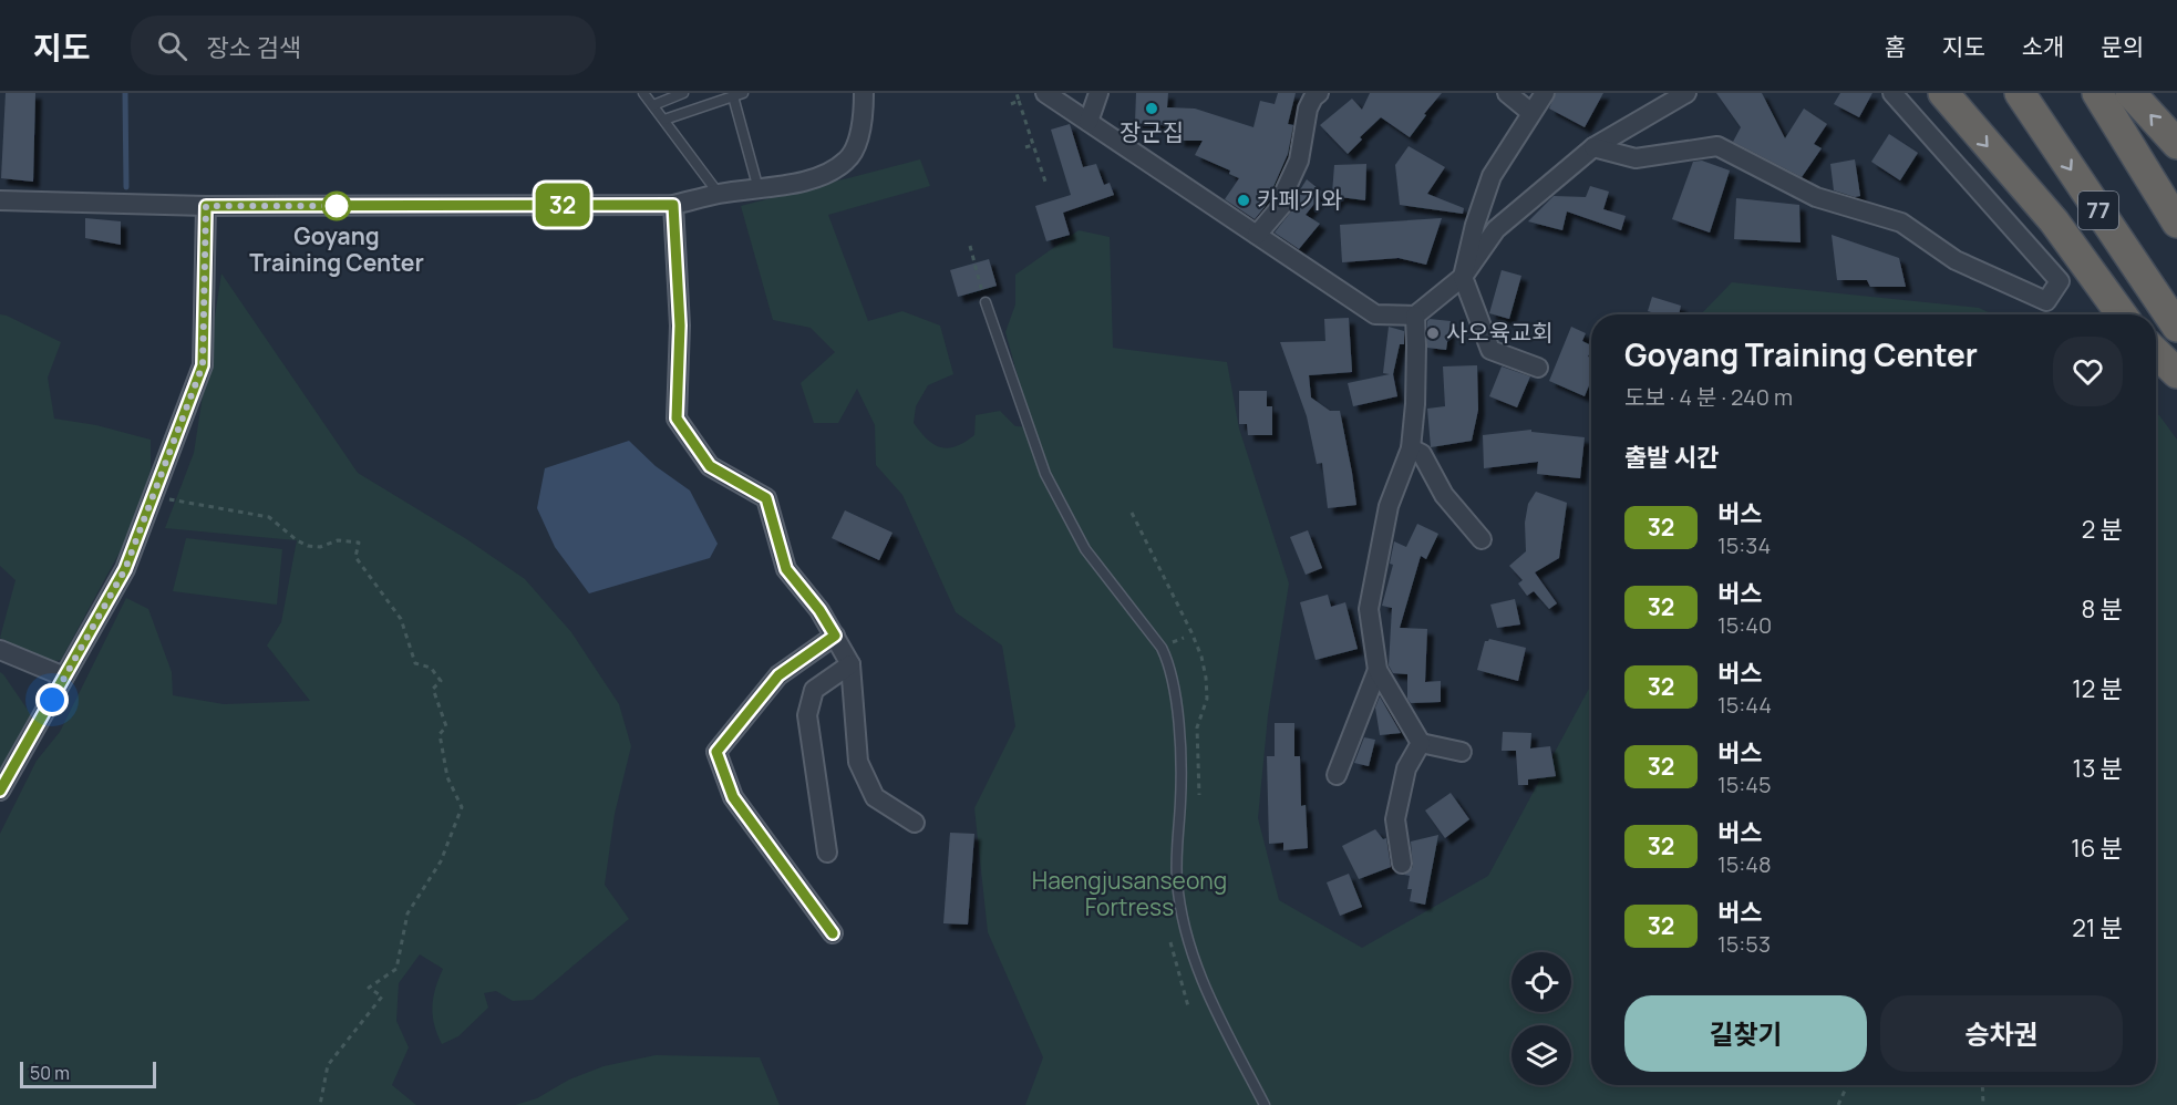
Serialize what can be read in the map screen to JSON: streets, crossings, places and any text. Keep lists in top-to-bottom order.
{
  "streets": {
    "highway": ["77"]
  },
  "parks": ["Haengjusanseong Fortress"],
  "places": [
    "장군집",
    "카페기와",
    "Goyang Training Center",
    "사오육교회"
  ],
  "lines": ["bus line 32"],
  "scale_bar": "50 m",
  "page": {
    "header": "지도",
    "search": "장소 검색",
    "nav": [
      "홈",
      "지도",
      "소개",
      "문의"
    ],
    "on_map": "32",
    "heading": [
      ["Goyang Training Center", "도보 · 4 분 · 240 m"],
      "출발 시간"
    ],
    "list": [
      {
        "mark": "32",
        "name": "버스",
        "note": "15:34",
        "value": "2 분"
      },
      {
        "mark": "32",
        "name": "버스",
        "note": "15:40",
        "value": "8 분"
      },
      {
        "mark": "32",
        "name": "버스",
        "note": "15:44",
        "value": "12 분"
      },
      {
        "mark": "32",
        "name": "버스",
        "note": "15:45",
        "value": "13 분"
      },
      {
        "mark": "32",
        "name": "버스",
        "note": "15:48",
        "value": "16 분"
      },
      {
        "mark": "32",
        "name": "버스",
        "note": "15:53",
        "value": "21 분"
      }
    ],
    "buttons": ["길찾기", "승차권"],
    "scale": "50 m"
  }
}
